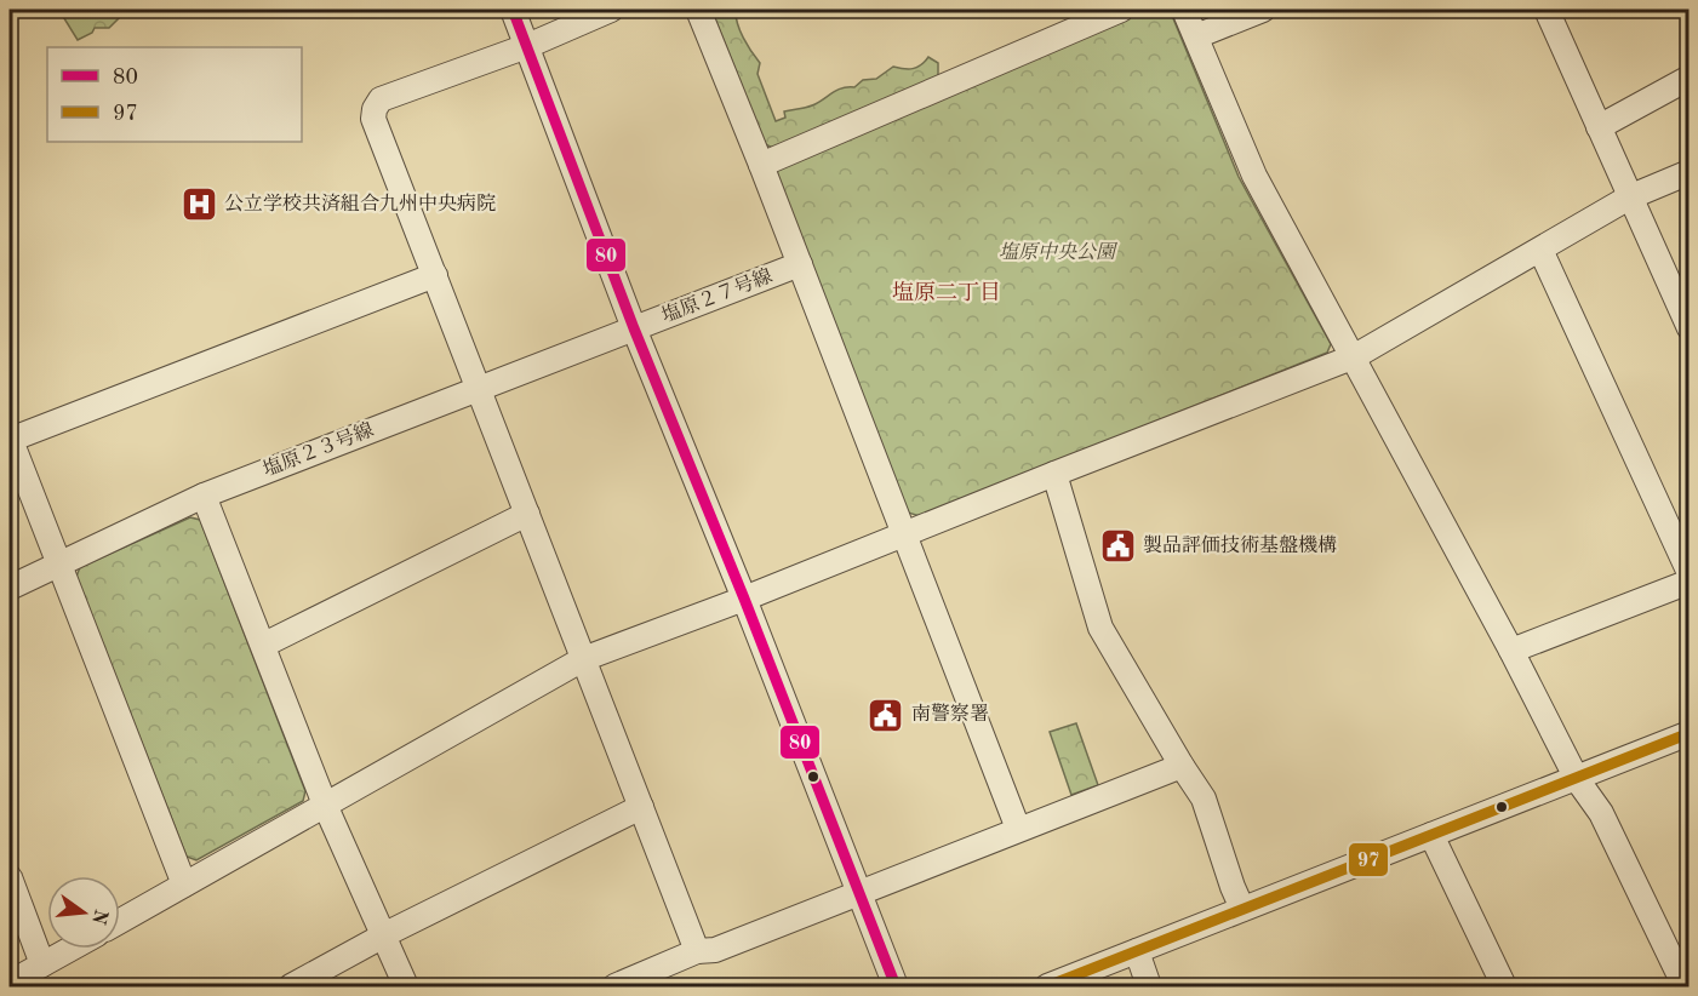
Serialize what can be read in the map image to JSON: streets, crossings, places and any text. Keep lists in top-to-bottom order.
{
  "streets": {
    "street": ["塩原２７号線", "塩原２３号線"]
  },
  "crossings": [
    ["塩原２７号線", "塩原２３号線"]
  ],
  "districts": ["塩原二丁目"],
  "parks": ["塩原中央公園"],
  "places": {
    "hospital": ["公立学校共済組合九州中央病院"],
    "public building": ["製品評価技術基盤機構", "南警察署"]
  },
  "lines": ["transit line 80", "transit line 97"],
  "legend": ["80", "97"],
  "north": "right"
}
